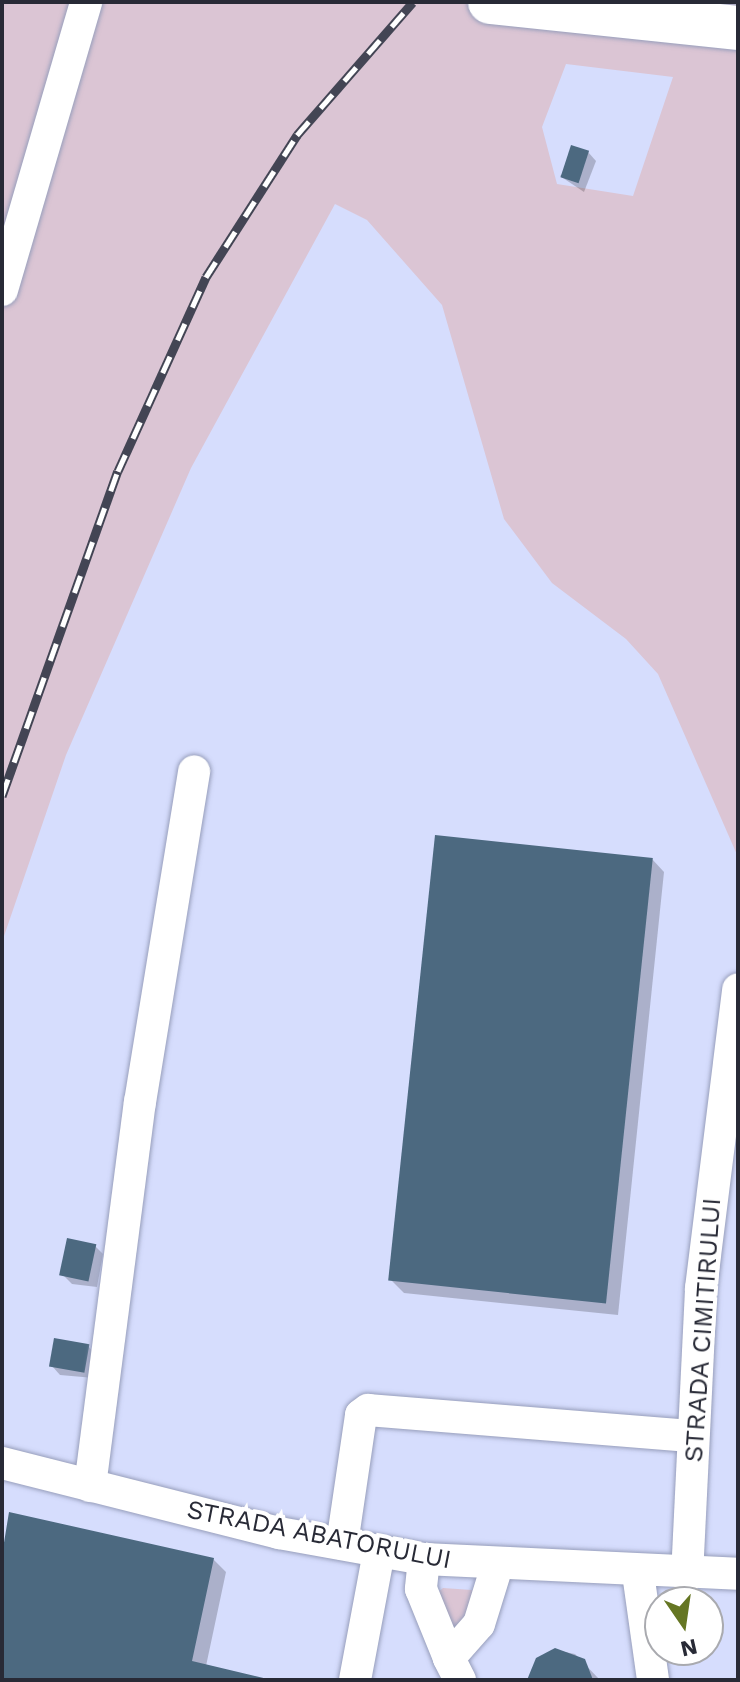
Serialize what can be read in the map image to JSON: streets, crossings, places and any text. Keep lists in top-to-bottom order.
{
  "streets": {
    "street": ["STRADA CIMITIRULUI", "STRADA ABATORULUI"]
  },
  "crossings": [
    ["STRADA CIMITIRULUI", "STRADA ABATORULUI"]
  ],
  "north": "bottom"
}
